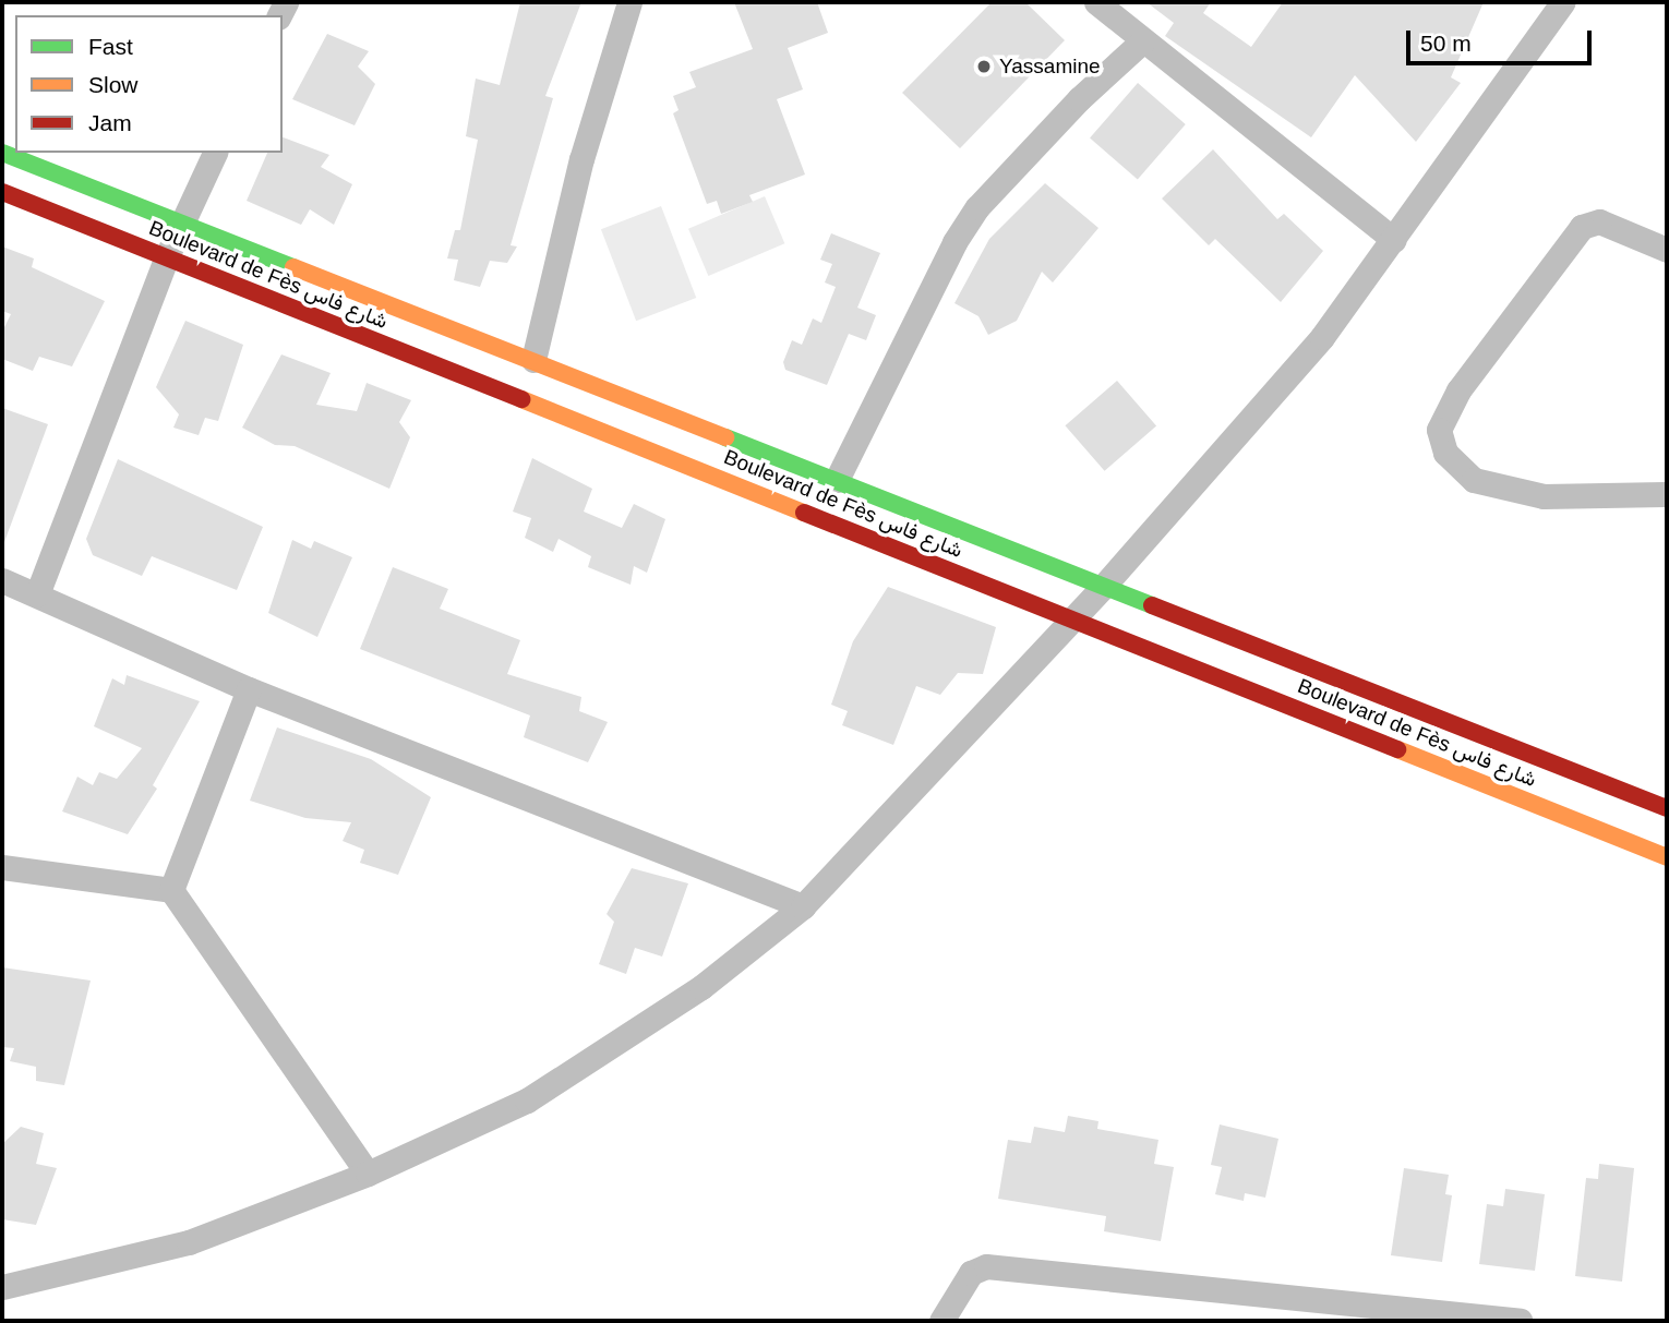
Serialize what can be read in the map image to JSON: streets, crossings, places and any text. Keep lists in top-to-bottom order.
{
  "streets": {
    "main road": ["Boulevard de Fès شارع فاس"]
  },
  "places": ["Yassamine"],
  "legend": ["Fast", "Slow", "Jam"],
  "scale_bar": "50 m"
}
